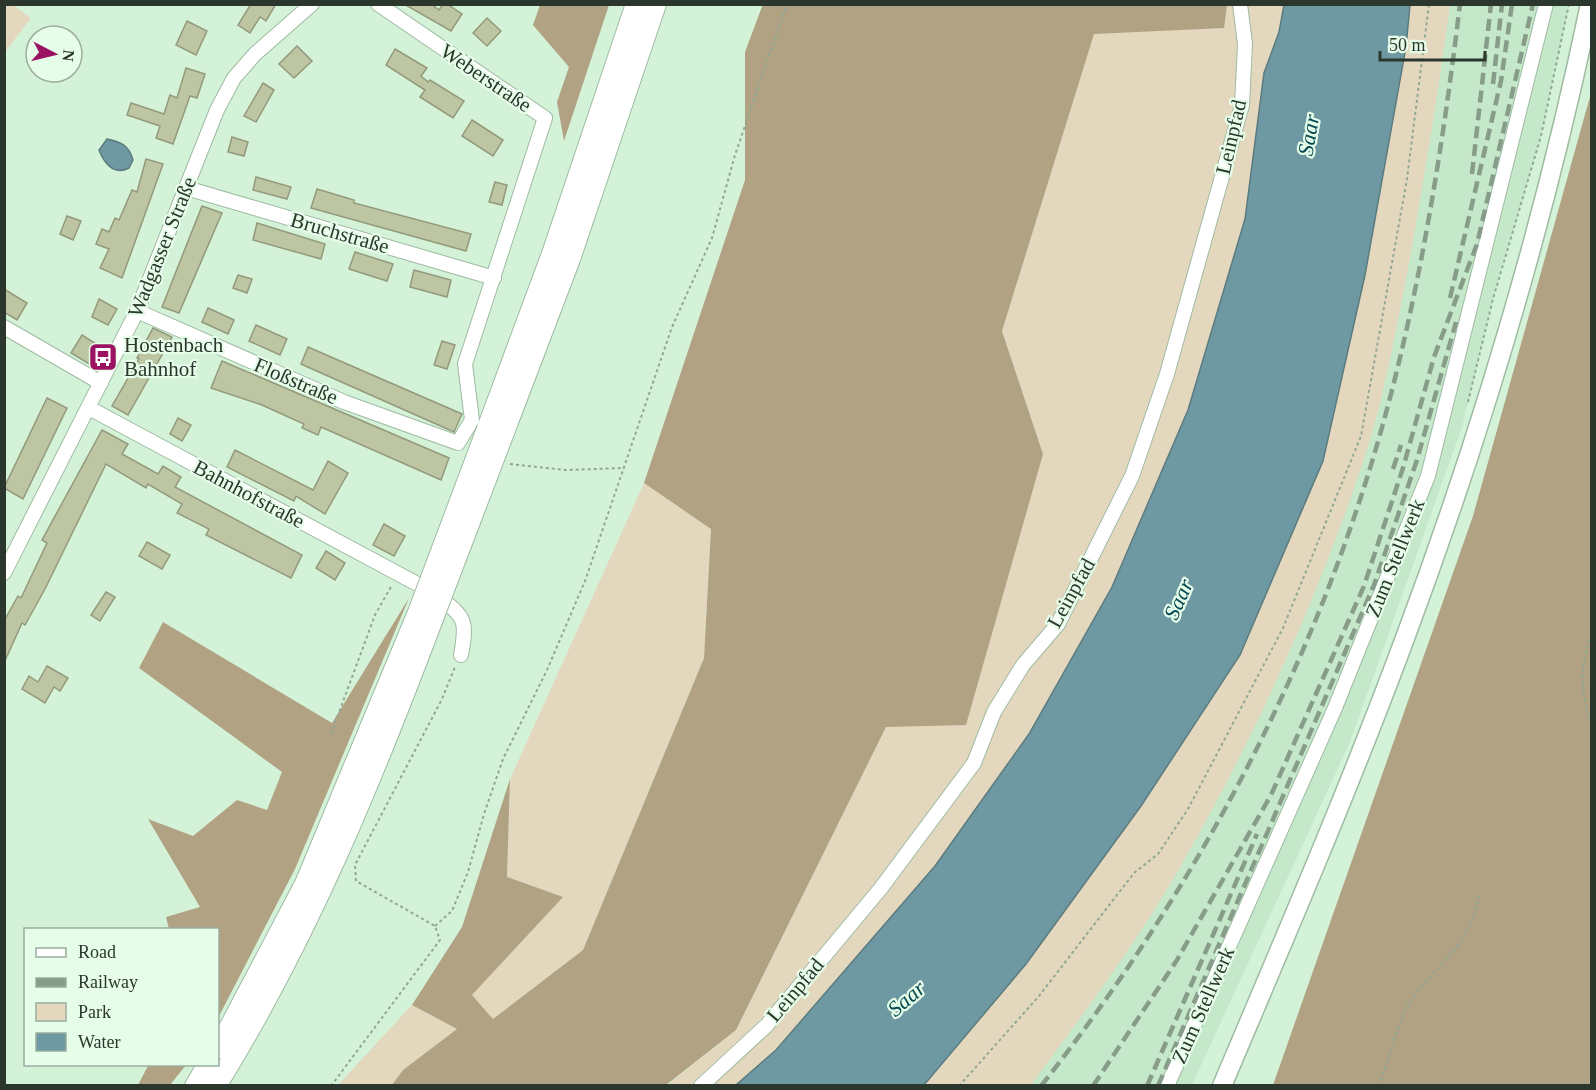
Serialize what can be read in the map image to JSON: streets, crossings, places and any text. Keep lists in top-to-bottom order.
{
  "streets": {
    "street": [
      "Weberstraße",
      "Leinpfad",
      "Bruchstraße",
      "Wadgasser Straße",
      "Floßstraße",
      "Bahnhofstraße",
      "Zum Stellwerk"
    ]
  },
  "crossings": [
    ["Weberstraße", "Bruchstraße"],
    ["Weberstraße", "Floßstraße"],
    ["Bruchstraße", "Wadgasser Straße"],
    ["Bruchstraße", "Floßstraße"],
    ["Wadgasser Straße", "Floßstraße"],
    ["Wadgasser Straße", "Bahnhofstraße"]
  ],
  "water": ["Saar"],
  "places": {
    "bus stop": ["Hostenbach Bahnhof"]
  },
  "legend": [
    "Road",
    "Railway",
    "Park",
    "Water"
  ],
  "scale_bar": "50 m",
  "north": "right"
}
